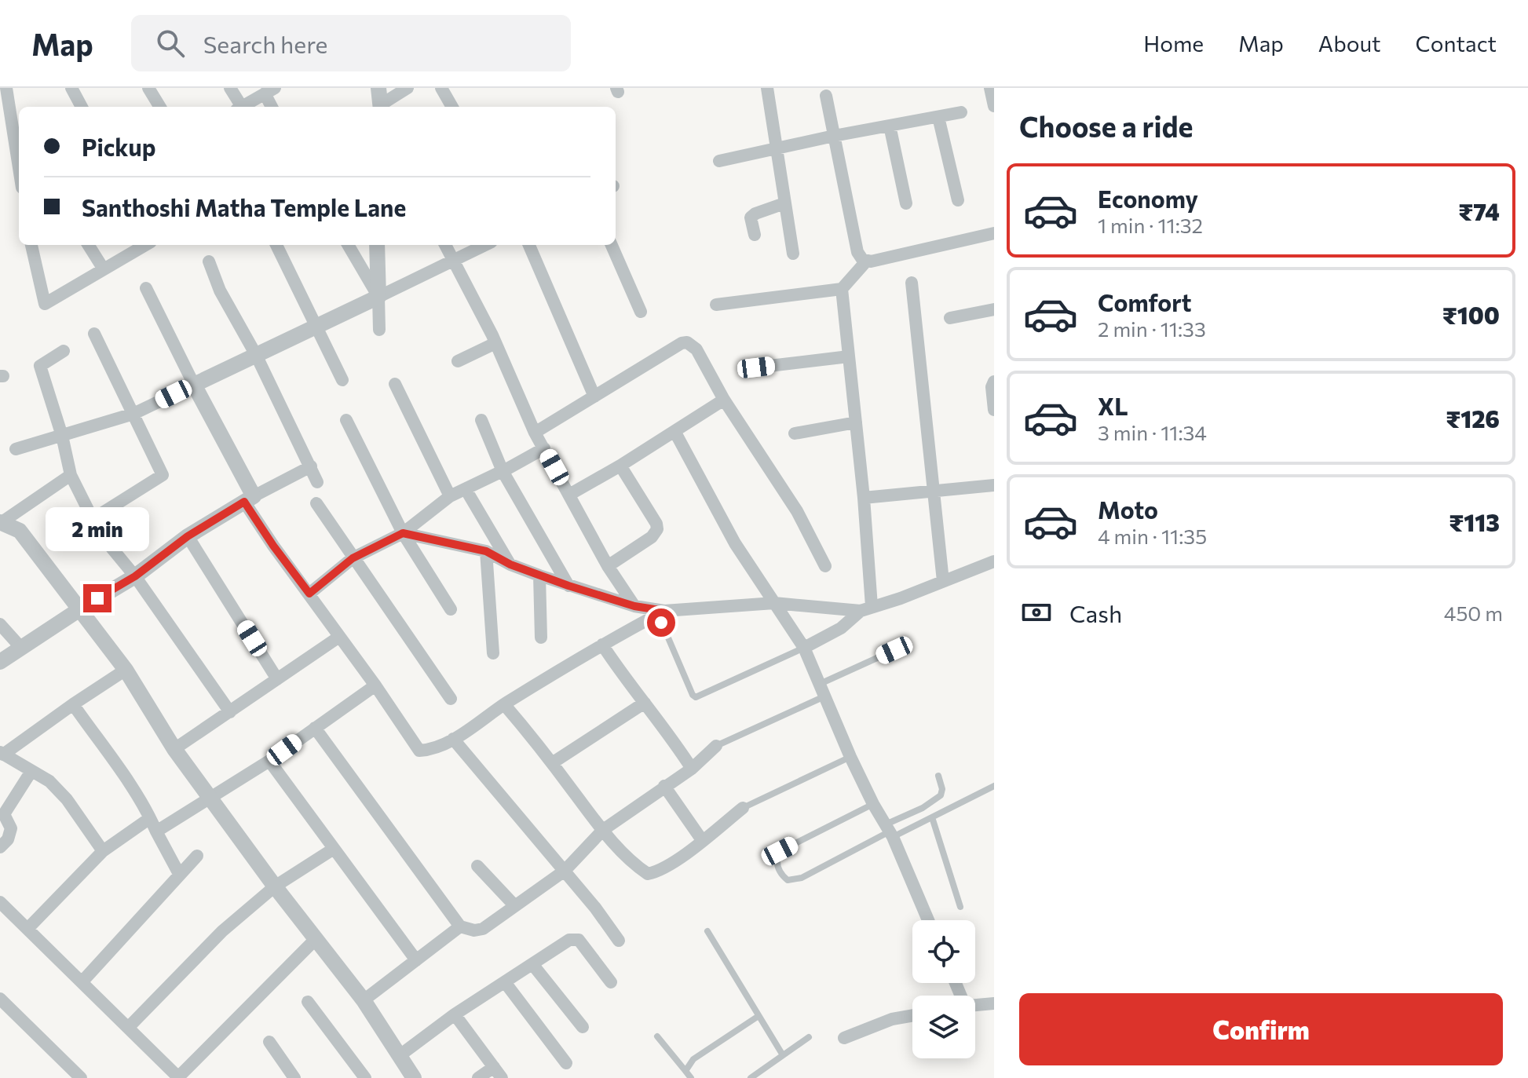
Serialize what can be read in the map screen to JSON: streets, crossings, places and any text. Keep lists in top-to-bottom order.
{
  "page": {
    "header": "Map",
    "search": "Search here",
    "nav": [
      "Home",
      "Map",
      "About",
      "Contact"
    ],
    "heading": "Choose a ride",
    "banner": ["Pickup", "Santhoshi Matha Temple Lane"],
    "list": [
      {
        "name": "Economy",
        "note": "1 min · 11:32",
        "value": "₹74"
      },
      {
        "name": "Comfort",
        "note": "2 min · 11:33",
        "value": "₹100"
      },
      {
        "name": "XL",
        "note": "3 min · 11:34",
        "value": "₹126"
      },
      {
        "name": "Moto",
        "note": "4 min · 11:35",
        "value": "₹113"
      }
    ],
    "bubble": "2 min",
    "pay": ["Cash", "450 m"],
    "buttons": "Confirm"
  }
}
